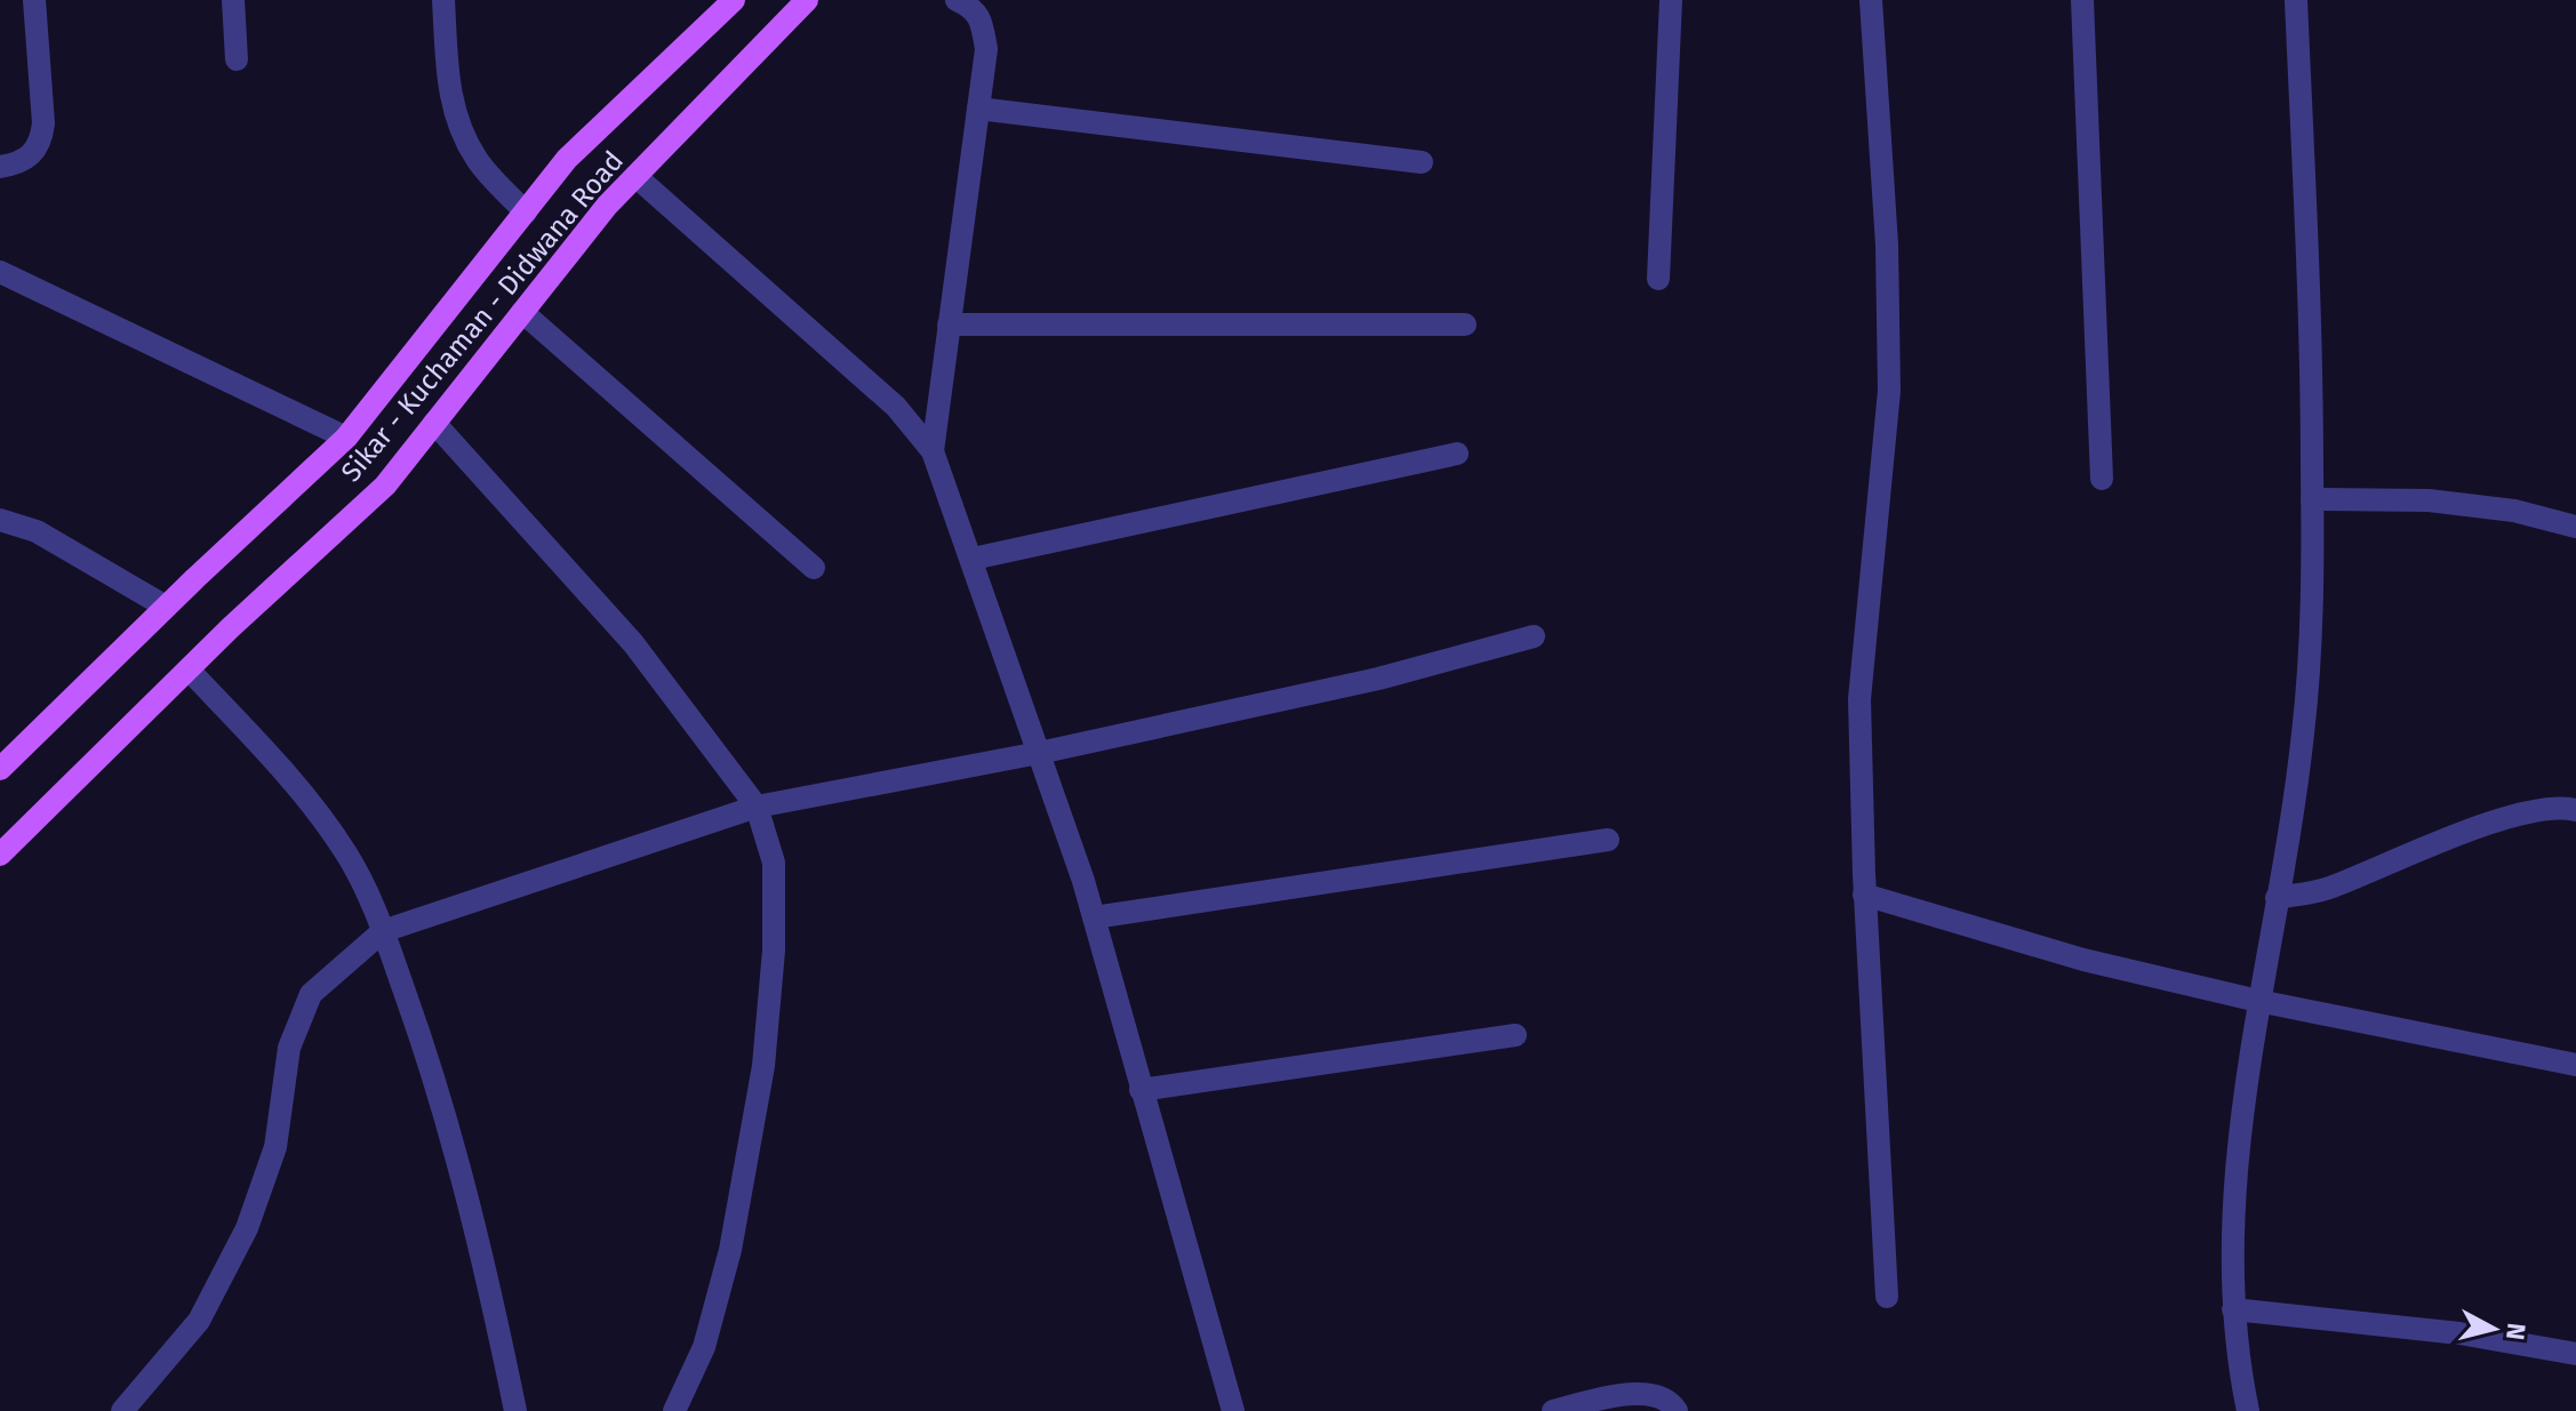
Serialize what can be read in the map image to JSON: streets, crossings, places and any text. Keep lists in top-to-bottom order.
{
  "streets": {
    "main road": ["Sikar - Kuchaman - Didwana Road"]
  },
  "north": "right"
}
